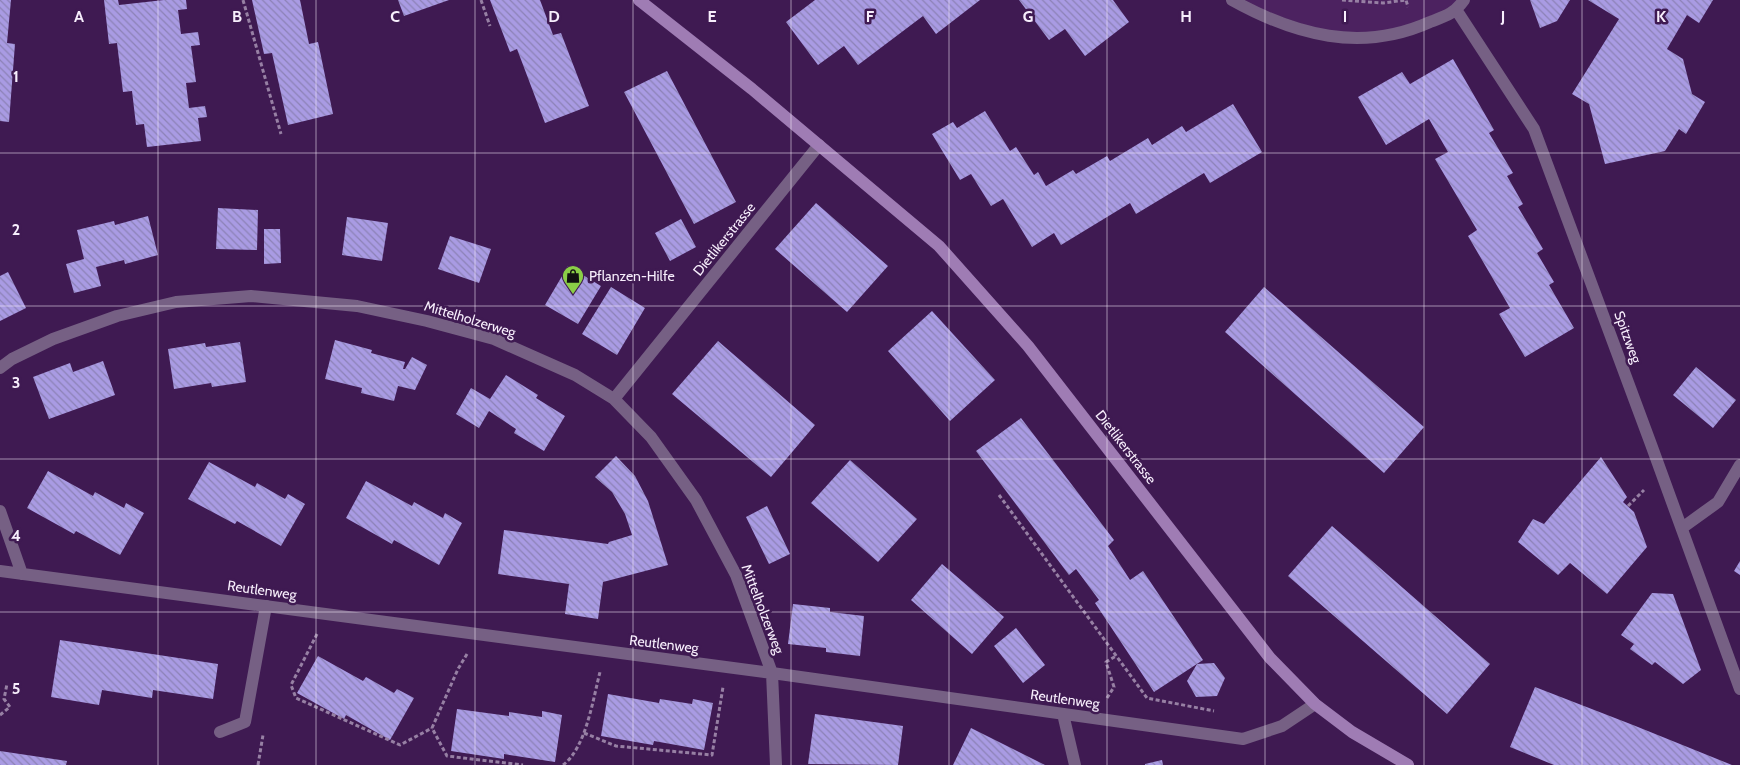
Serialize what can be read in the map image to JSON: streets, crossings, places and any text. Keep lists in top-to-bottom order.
{
  "streets": {
    "street": [
      "Dietlikerstrasse",
      "Mittelholzerweg",
      "Spitzweg",
      "Reutlenweg"
    ]
  },
  "crossings": [
    ["Dietlikerstrasse", "Mittelholzerweg"],
    ["Dietlikerstrasse", "Reutlenweg"],
    ["Mittelholzerweg", "Reutlenweg"]
  ],
  "places": {
    "shop": ["Pflanzen-Hilfe"]
  },
  "grid": {
    "columns": [
      "A",
      "B",
      "C",
      "D",
      "E",
      "F",
      "G",
      "H",
      "I",
      "J",
      "K"
    ],
    "rows": [
      "1",
      "2",
      "3",
      "4",
      "5"
    ]
  }
}
